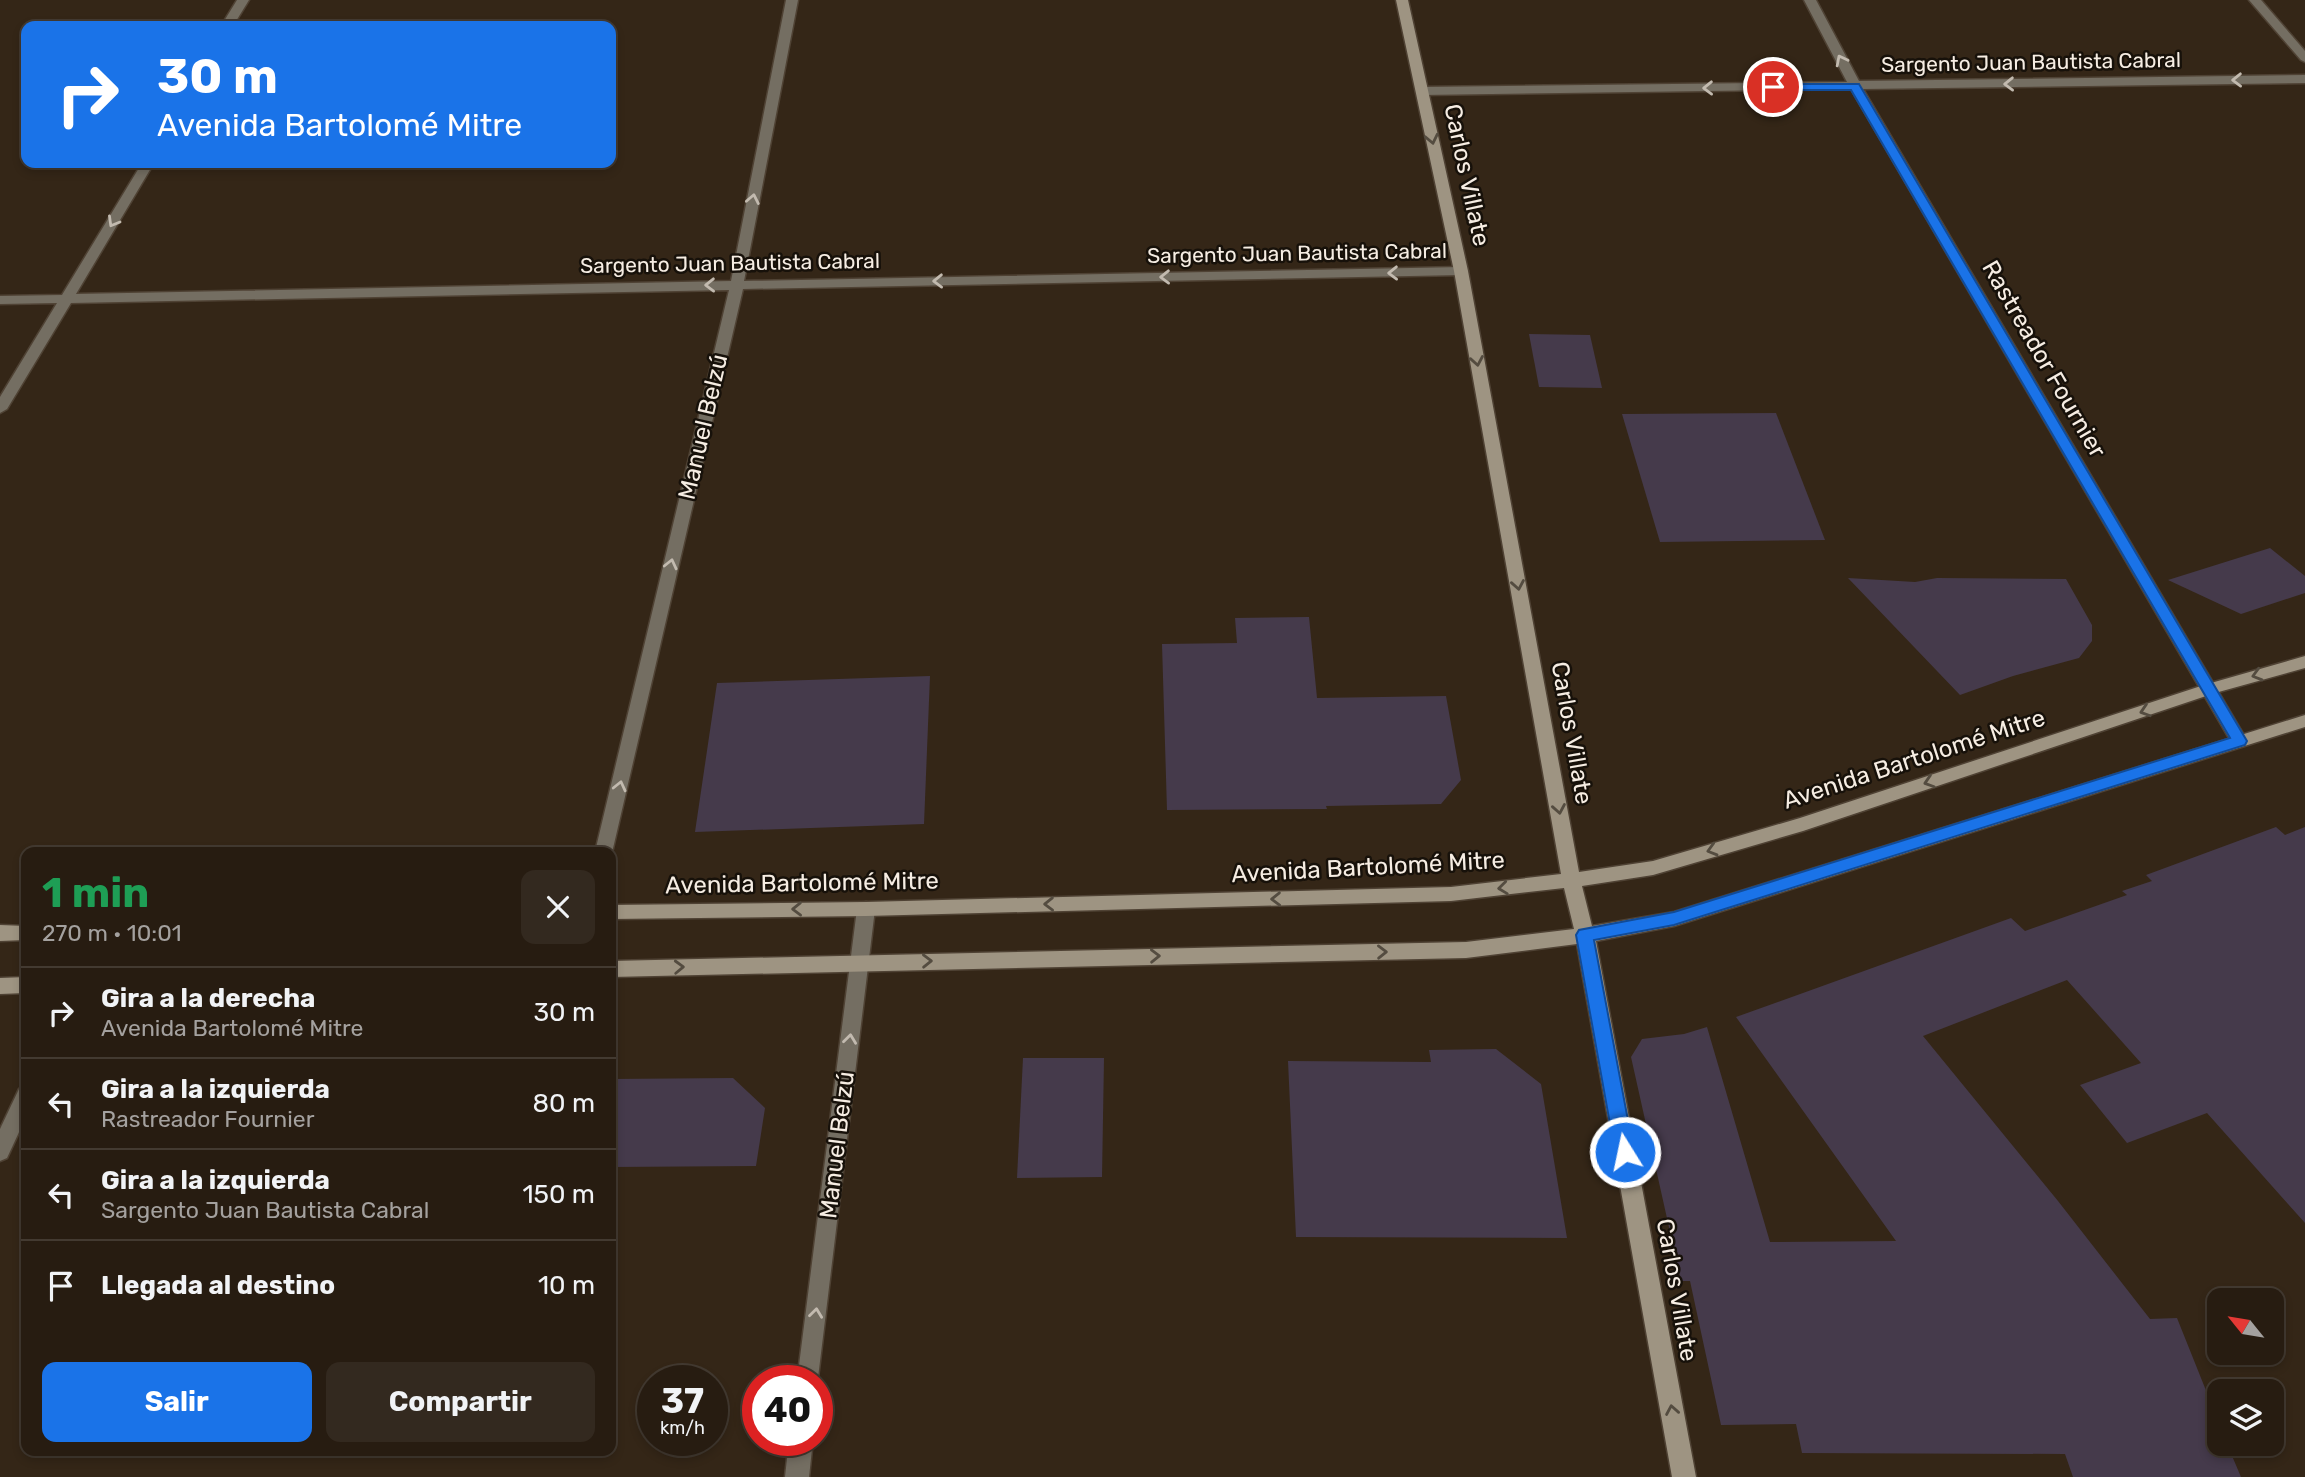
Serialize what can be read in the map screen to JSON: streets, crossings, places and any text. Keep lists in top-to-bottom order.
{
  "streets": {
    "main road": ["Carlos Villate", "Avenida Bartolomé Mitre"],
    "street": ["Sargento Juan Bautista Cabral", "Rastreador Fournier", "Manuel Belzú"]
  },
  "crossings": [
    ["Sargento Juan Bautista Cabral", "Carlos Villate"],
    ["Sargento Juan Bautista Cabral", "Rastreador Fournier"],
    ["Sargento Juan Bautista Cabral", "Manuel Belzú"],
    ["Carlos Villate", "Avenida Bartolomé Mitre"],
    ["Rastreador Fournier", "Avenida Bartolomé Mitre"],
    ["Manuel Belzú", "Avenida Bartolomé Mitre"]
  ],
  "one_way": ["Sargento Juan Bautista Cabral", "Manuel Belzú"],
  "north": "top left",
  "page": {
    "turn": ["30 m", "Avenida Bartolomé Mitre"],
    "heading": ["1 min", "270 m · 10:01"],
    "list": [
      {
        "name": "Gira a la derecha",
        "note": "Avenida Bartolomé Mitre",
        "value": "30 m"
      },
      {
        "name": "Gira a la izquierda",
        "note": "Rastreador Fournier",
        "value": "80 m"
      },
      {
        "name": "Gira a la izquierda",
        "note": "Sargento Juan Bautista Cabral",
        "value": "150 m"
      },
      {
        "name": "Llegada al destino",
        "value": "10 m"
      }
    ],
    "buttons": ["Salir", "Compartir"],
    "speed": "37 km/h",
    "limit": "40"
  }
}
